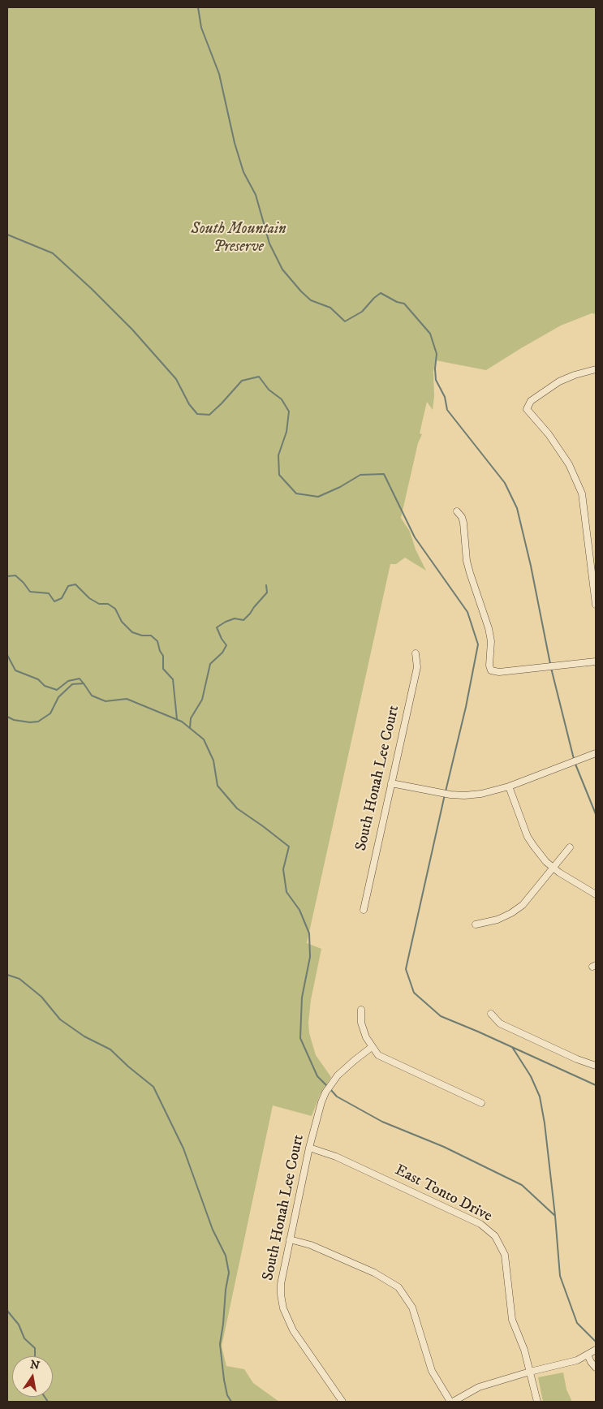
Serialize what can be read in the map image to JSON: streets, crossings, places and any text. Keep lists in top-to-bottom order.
{
  "streets": {
    "street": ["South Honah Lee Court", "East Tonto Drive"]
  },
  "crossings": [
    ["South Honah Lee Court", "East Tonto Drive"]
  ],
  "parks": ["South Mountain Preserve"],
  "north": "top"
}
